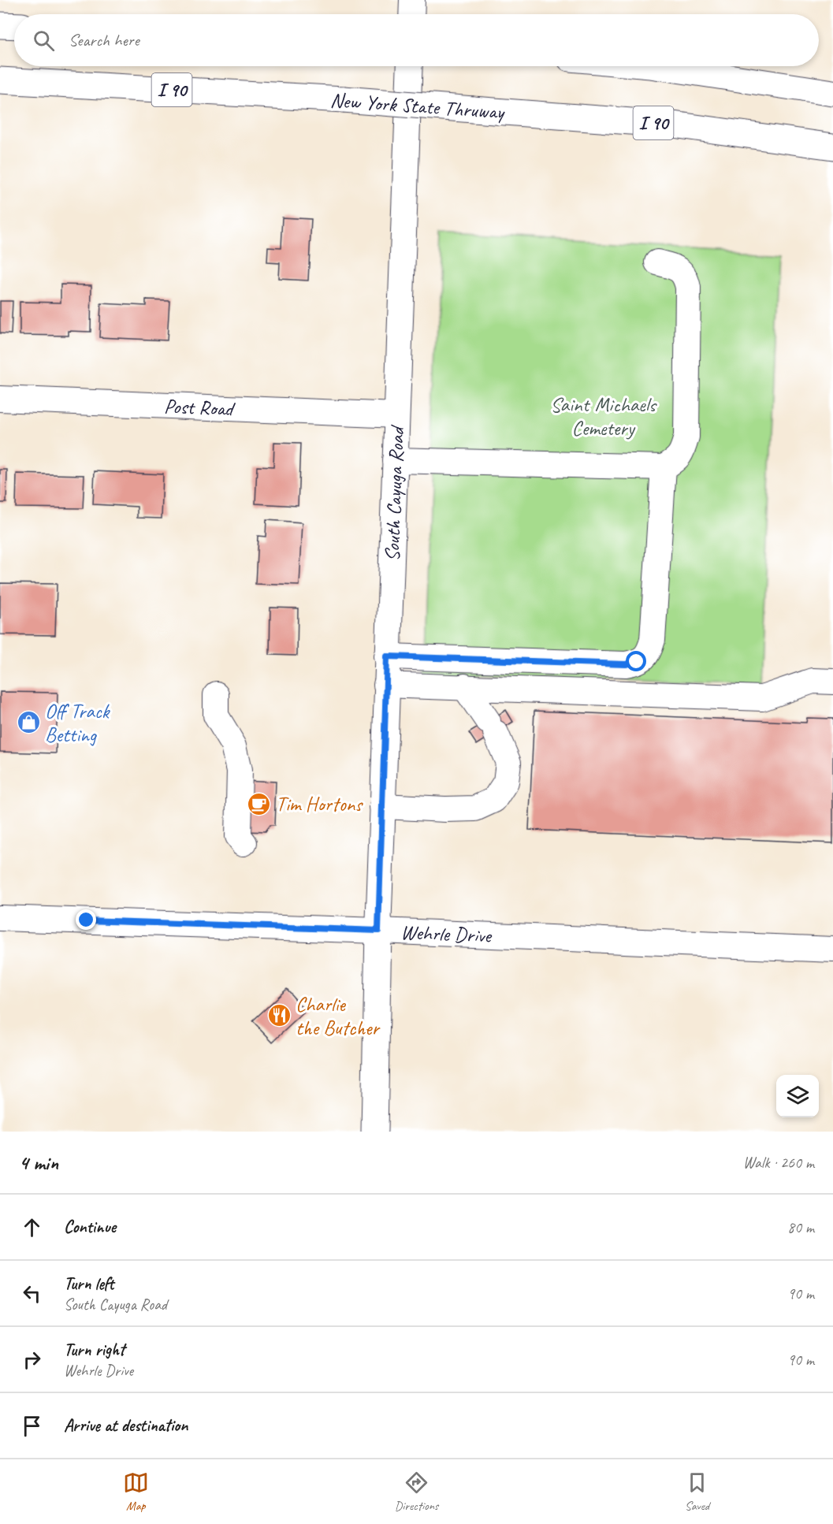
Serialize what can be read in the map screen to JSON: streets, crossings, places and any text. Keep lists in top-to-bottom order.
{
  "streets": {
    "main road": ["I 90", "New York State Thruway"],
    "street": ["Post Road", "South Cayuga Road", "Wehrle Drive"]
  },
  "crossings": [
    ["Post Road", "South Cayuga Road"],
    ["South Cayuga Road", "Wehrle Drive"]
  ],
  "parks": ["Saint Michaels Cemetery"],
  "places": {
    "shop": ["Off Track Betting"],
    "cafe": ["Tim Hortons"],
    "restaurant": ["Charlie the Butcher"]
  },
  "page": {
    "search": "Search here",
    "heading": ["4 min", "Walk · 260 m"],
    "list": [
      ["Continue", "80 m"],
      ["Turn left", "South Cayuga Road", "90 m"],
      ["Turn right", "Wehrle Drive", "90 m"],
      "Arrive at destination"
    ],
    "nav": ["Map", "Directions", "Saved"]
  }
}
